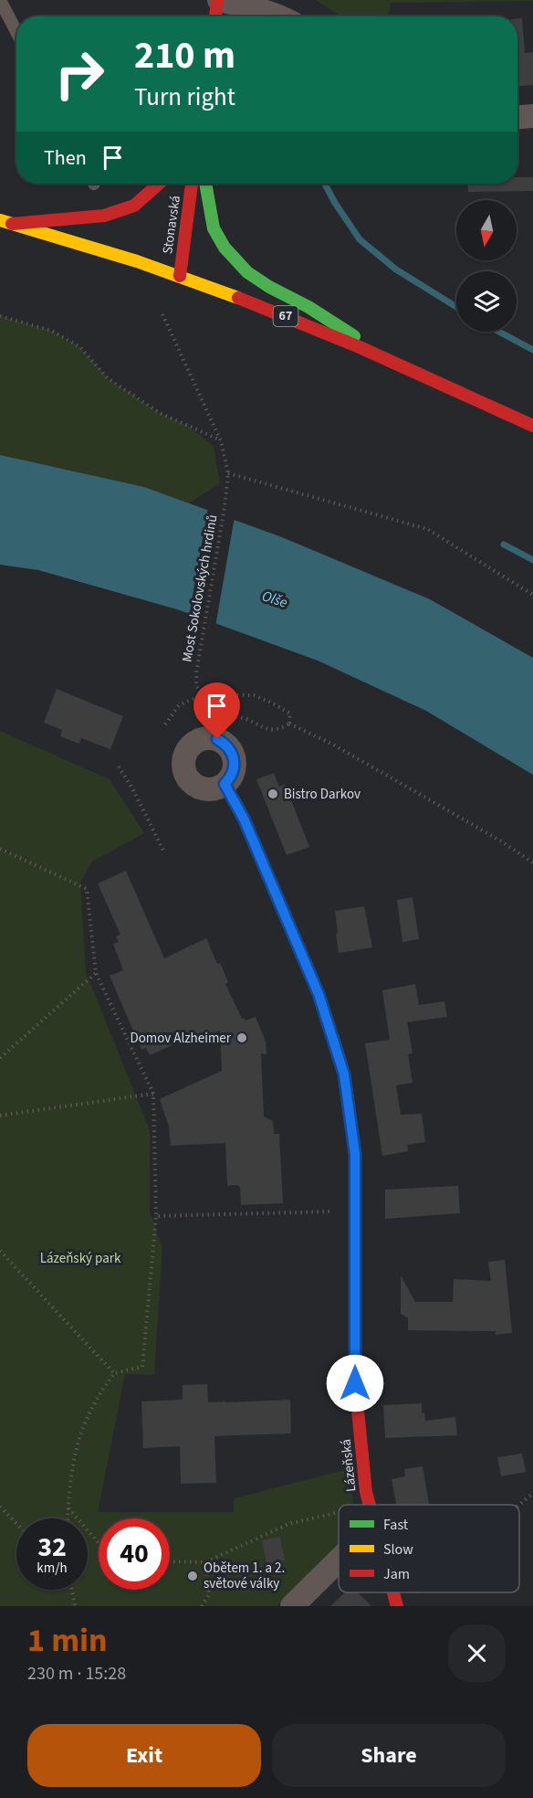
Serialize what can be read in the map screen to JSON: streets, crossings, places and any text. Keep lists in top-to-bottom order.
{
  "streets": {
    "street": ["Stonavská", "67", "Lázeňská"],
    "path": ["Most Sokolovských hrdinů"]
  },
  "crossings": [
    ["Stonavská", "67"]
  ],
  "water": ["Olše"],
  "parks": ["Lázeňský park"],
  "places": ["Bistro Darkov", "Domov Alzheimer", "Obětem 1. a 2. světové války"],
  "legend": ["Fast", "Slow", "Jam"],
  "north": "bottom",
  "page": {
    "turn": ["210 m", "Turn right"],
    "then": "Then",
    "speed": "32 km/h",
    "limit": "40",
    "heading": ["1 min", "230 m · 15:28"],
    "buttons": ["Exit", "Share"]
  }
}
